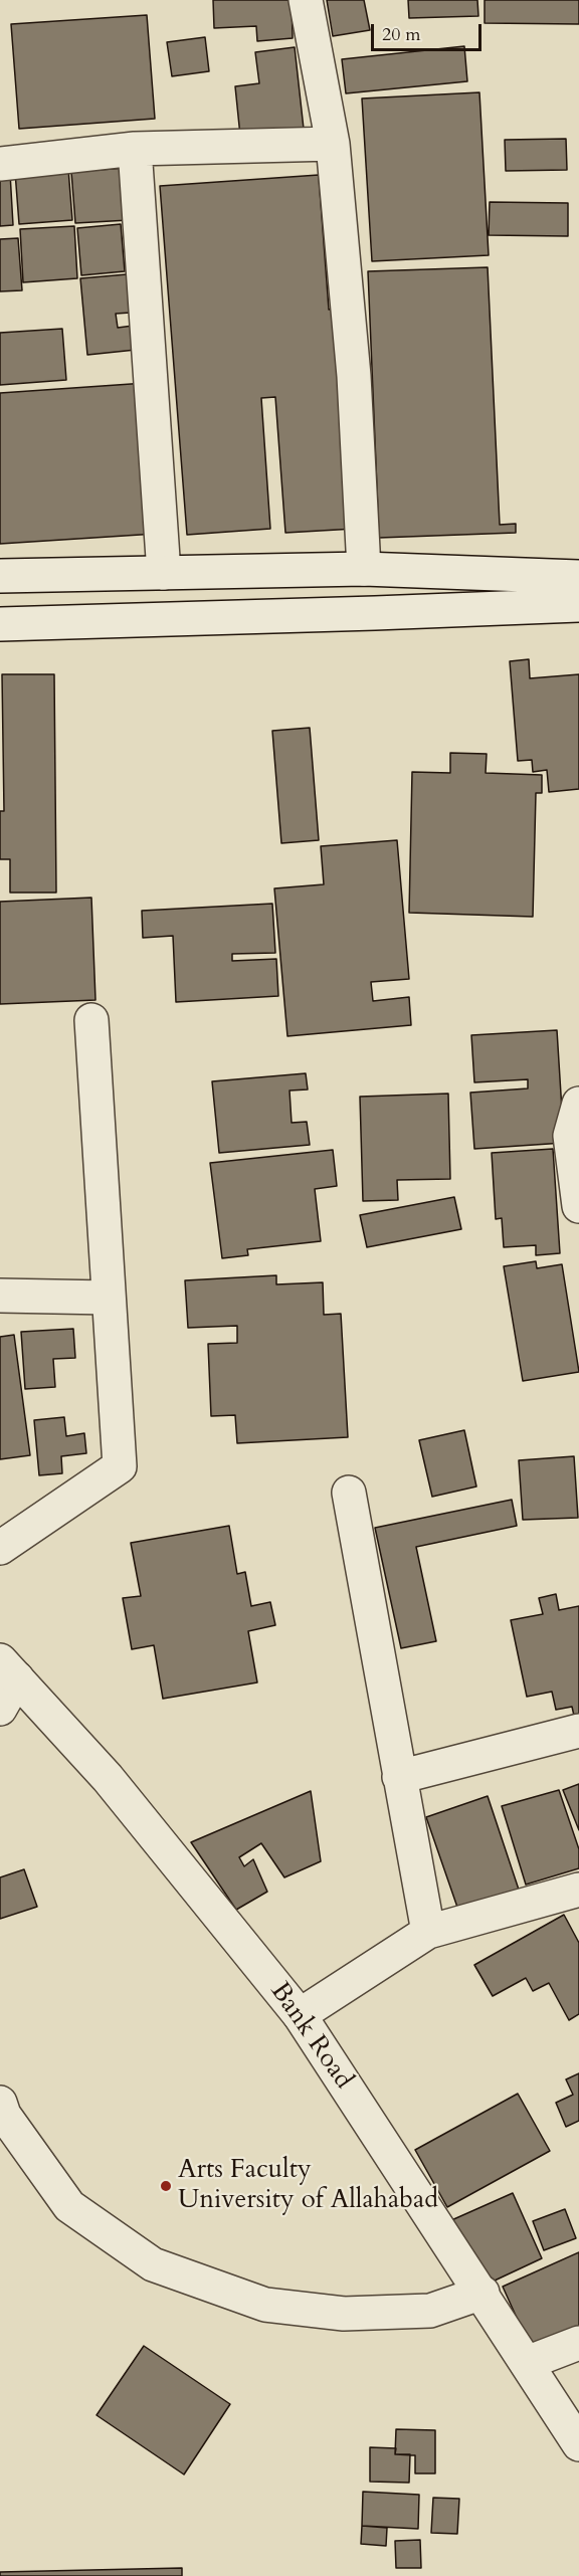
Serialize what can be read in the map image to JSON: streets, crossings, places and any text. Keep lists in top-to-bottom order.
{
  "streets": {
    "street": ["Bank Road"]
  },
  "places": ["Arts Faculty University of Allahabad"],
  "scale_bar": "20 m"
}
